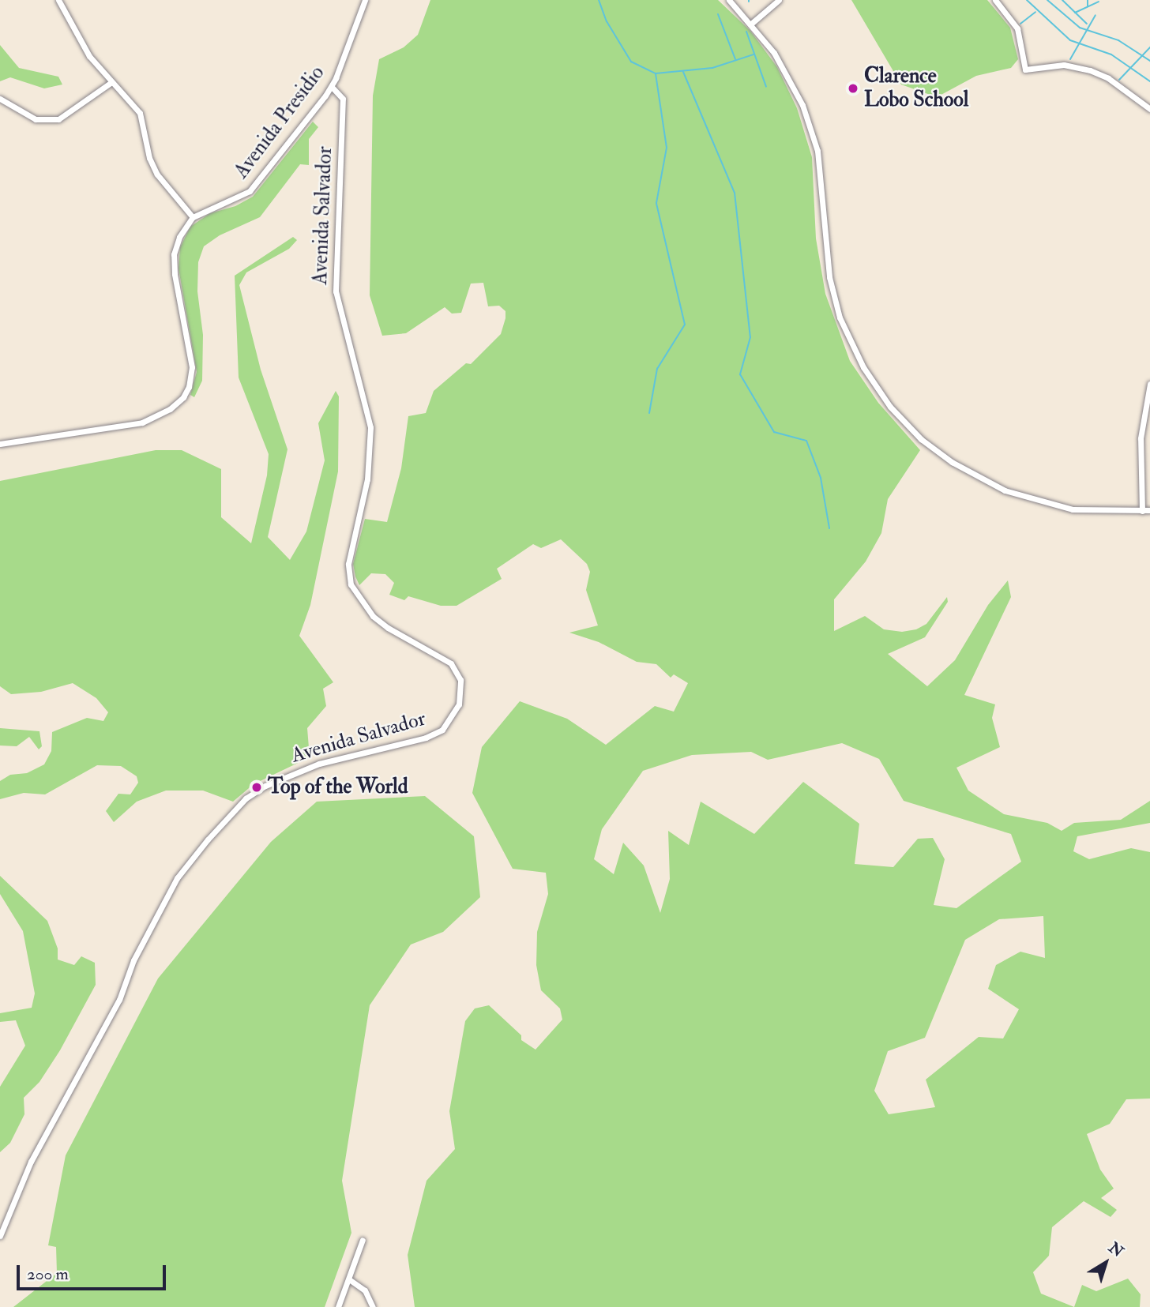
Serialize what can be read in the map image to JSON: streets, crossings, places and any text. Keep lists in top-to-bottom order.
{
  "streets": {
    "street": ["Avenida Presidio", "Avenida Salvador"]
  },
  "crossings": [
    ["Avenida Presidio", "Avenida Salvador"]
  ],
  "places": ["Clarence Lobo School", "Top of the World"],
  "scale_bar": "200 m",
  "north": "top right"
}
